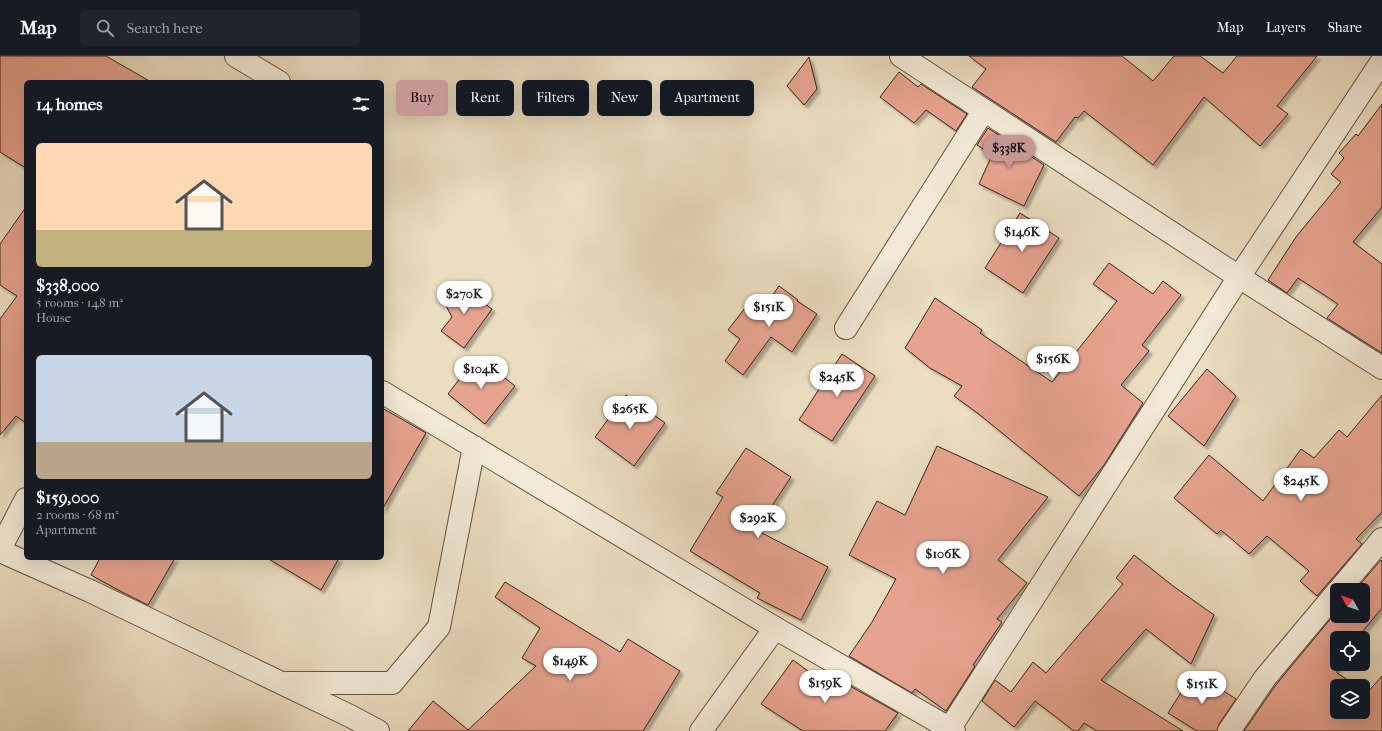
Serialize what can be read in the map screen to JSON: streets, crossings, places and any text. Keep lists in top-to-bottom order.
{
  "north": "top left",
  "page": {
    "header": "Map",
    "search": "Search here",
    "nav": ["Map", "Layers", "Share"],
    "chip": [
      "Buy",
      "Rent",
      "Filters",
      "New",
      "Apartment"
    ],
    "heading": "14 homes",
    "list": [
      {
        "name": "$338,000",
        "note": "5 rooms · 148 m² · House"
      },
      {
        "name": "$159,000",
        "note": "2 rooms · 68 m² · Apartment"
      }
    ],
    "price": [
      "$338K",
      "$146K",
      "$270K",
      "$151K",
      "$156K",
      "$104K",
      "$245K",
      "$265K",
      "$245K",
      "$292K",
      "$106K",
      "$149K",
      "$159K",
      "$151K"
    ]
  }
}
